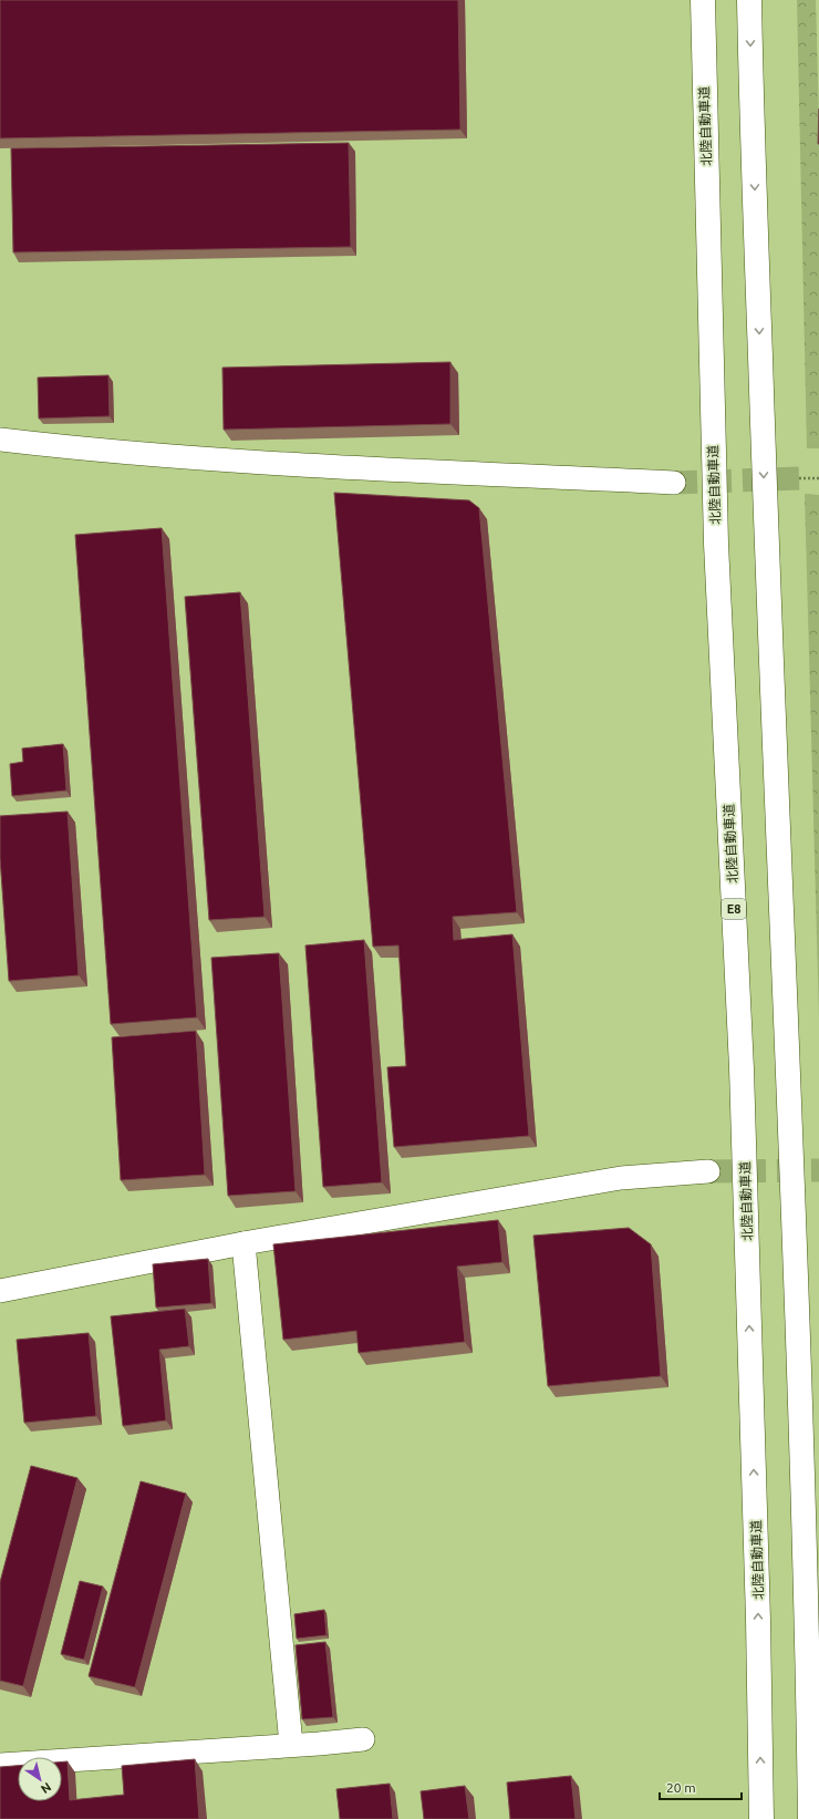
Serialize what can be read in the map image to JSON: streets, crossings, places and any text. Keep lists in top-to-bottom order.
{
  "streets": {
    "highway": ["北陸自動車道", "E8"]
  },
  "scale_bar": "20 m",
  "north": "bottom right"
}
